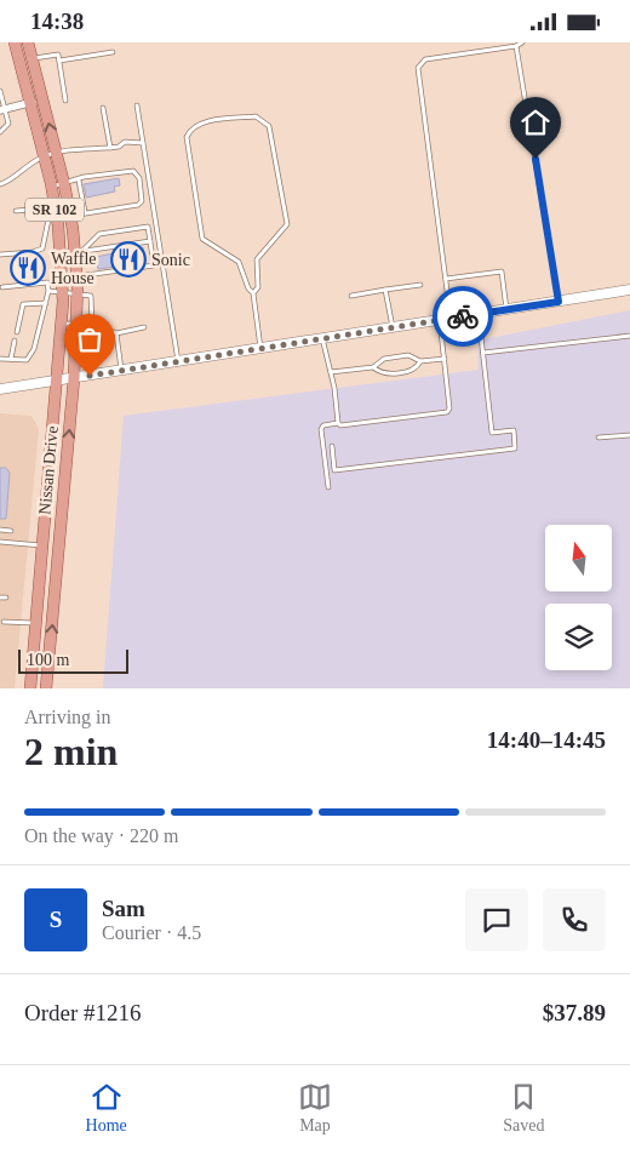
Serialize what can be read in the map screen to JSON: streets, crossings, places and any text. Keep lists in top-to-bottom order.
{
  "streets": {
    "main road": ["SR 102", "Nissan Drive"]
  },
  "places": {
    "restaurant": ["Sonic", "Waffle House"]
  },
  "scale_bar": "100 m",
  "north": "top",
  "page": {
    "status": "14:38",
    "scale": "100 m",
    "heading": ["2 min", "Arriving in", "14:40–14:45"],
    "panel": [
      "Sam",
      "Courier · 4.5",
      "Order #1216",
      "$37.89"
    ],
    "bar": "On the way · 220 m",
    "round": "S",
    "tabs": ["Home", "Map", "Saved"]
  }
}
